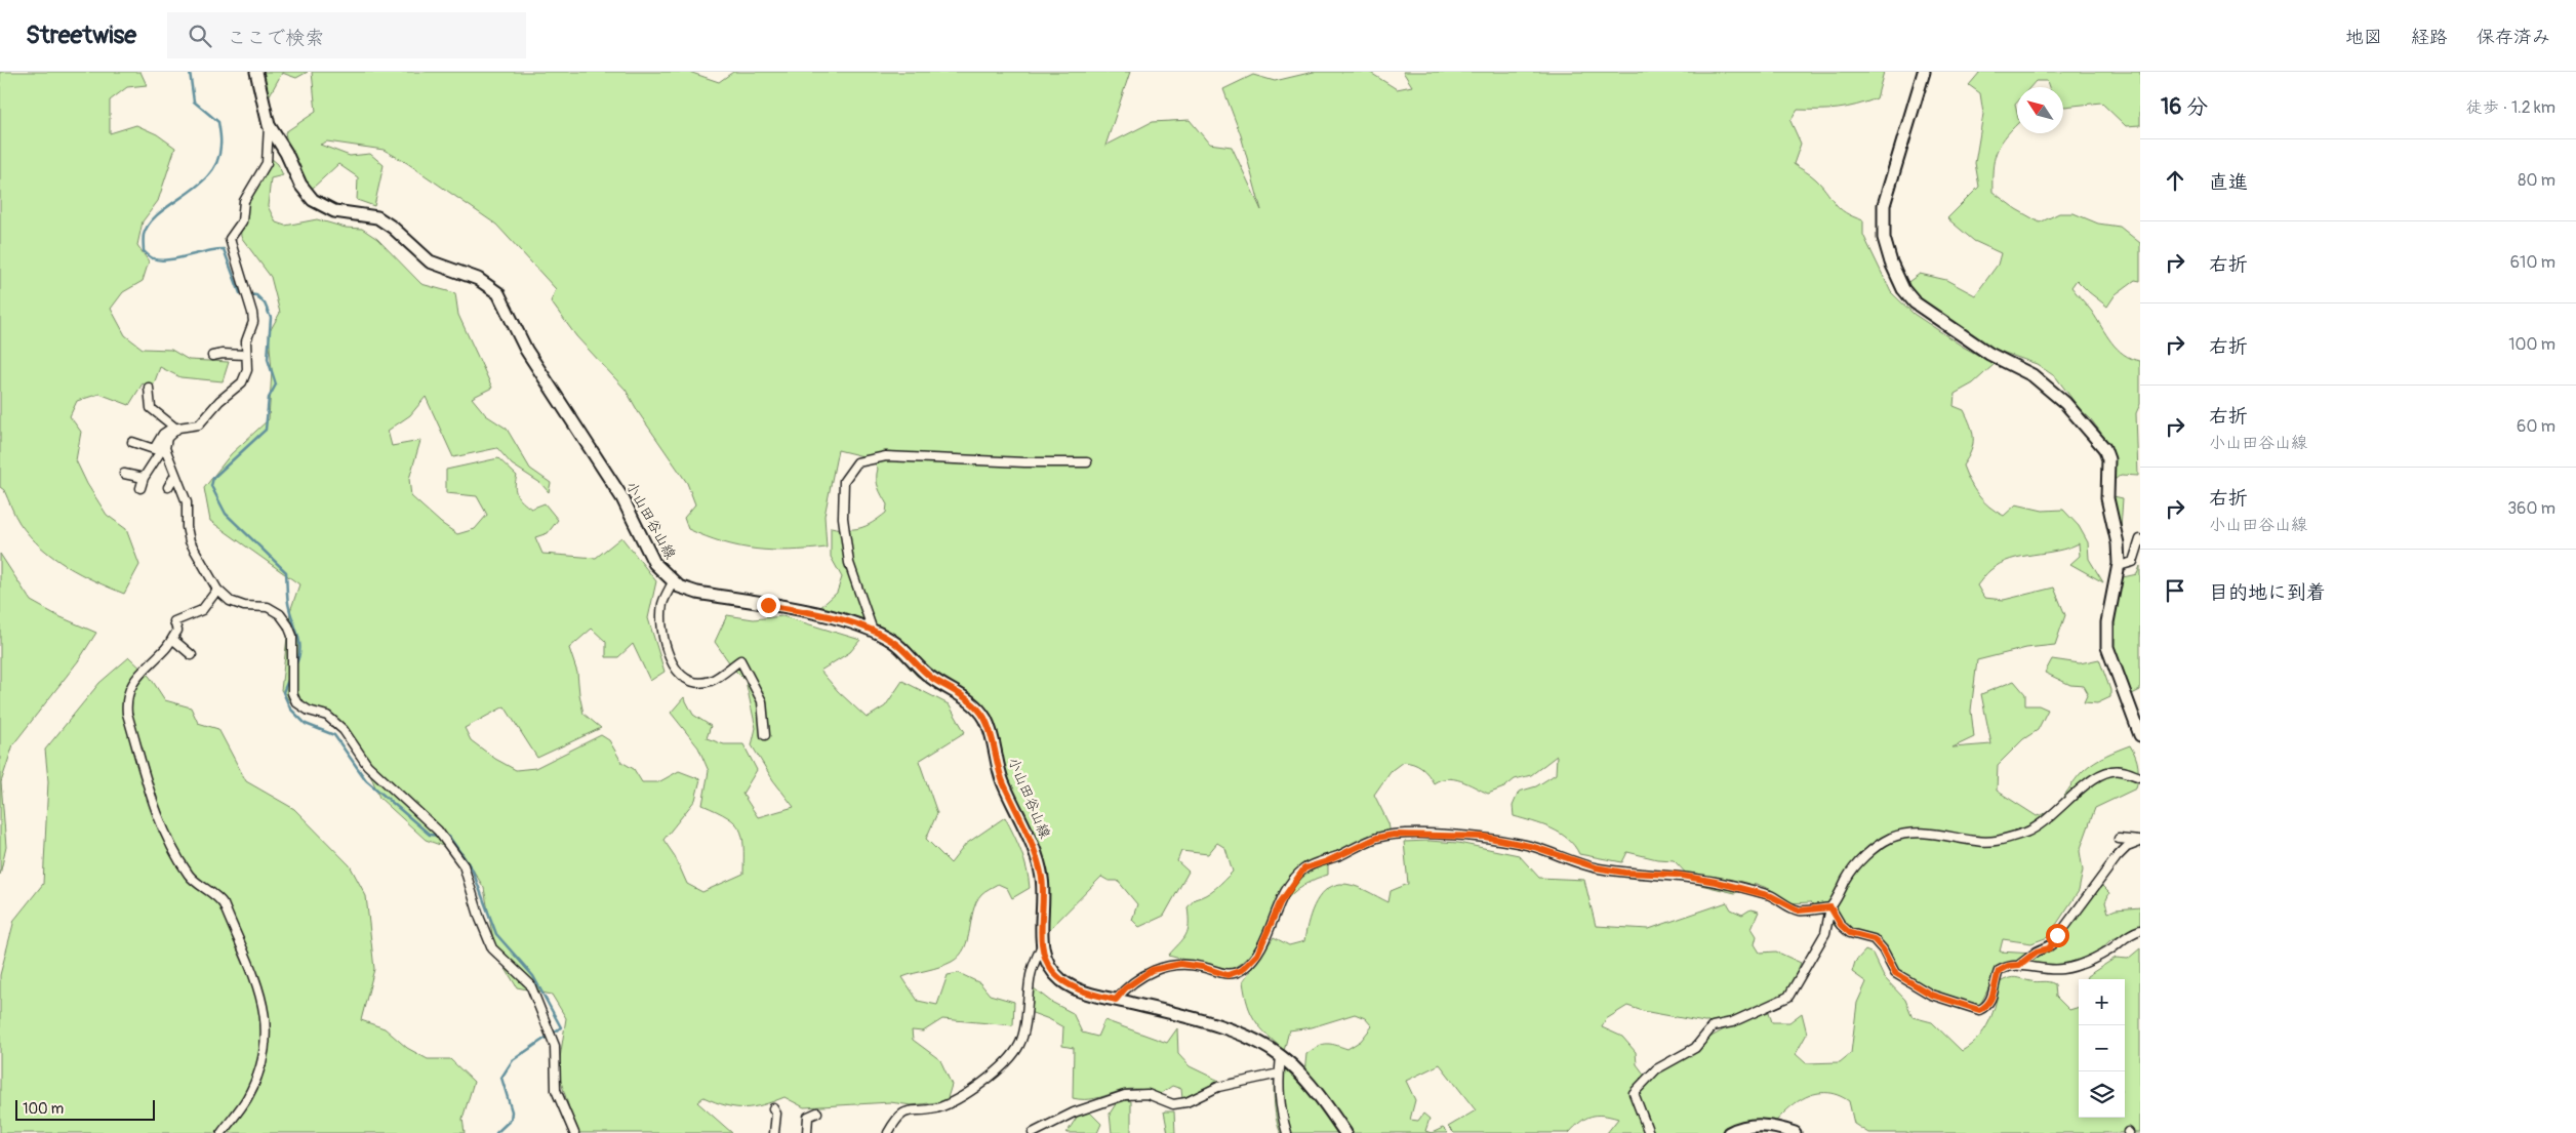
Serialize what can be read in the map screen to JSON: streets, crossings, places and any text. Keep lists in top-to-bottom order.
{
  "streets": {
    "main road": ["小山田谷山線"]
  },
  "scale_bar": "100 m",
  "north": "top left",
  "page": {
    "header": "Streetwise",
    "search": "ここで検索",
    "nav": ["地図", "経路", "保存済み"],
    "heading": ["16 分", "徒歩 · 1.2 km"],
    "list": [
      ["直進", "80 m"],
      ["右折", "610 m"],
      ["右折", "100 m"],
      ["右折", "小山田谷山線", "60 m"],
      ["右折", "小山田谷山線", "360 m"],
      "目的地に到着"
    ],
    "map_buttons": ["+", "−"],
    "scale": "100 m"
  }
}
